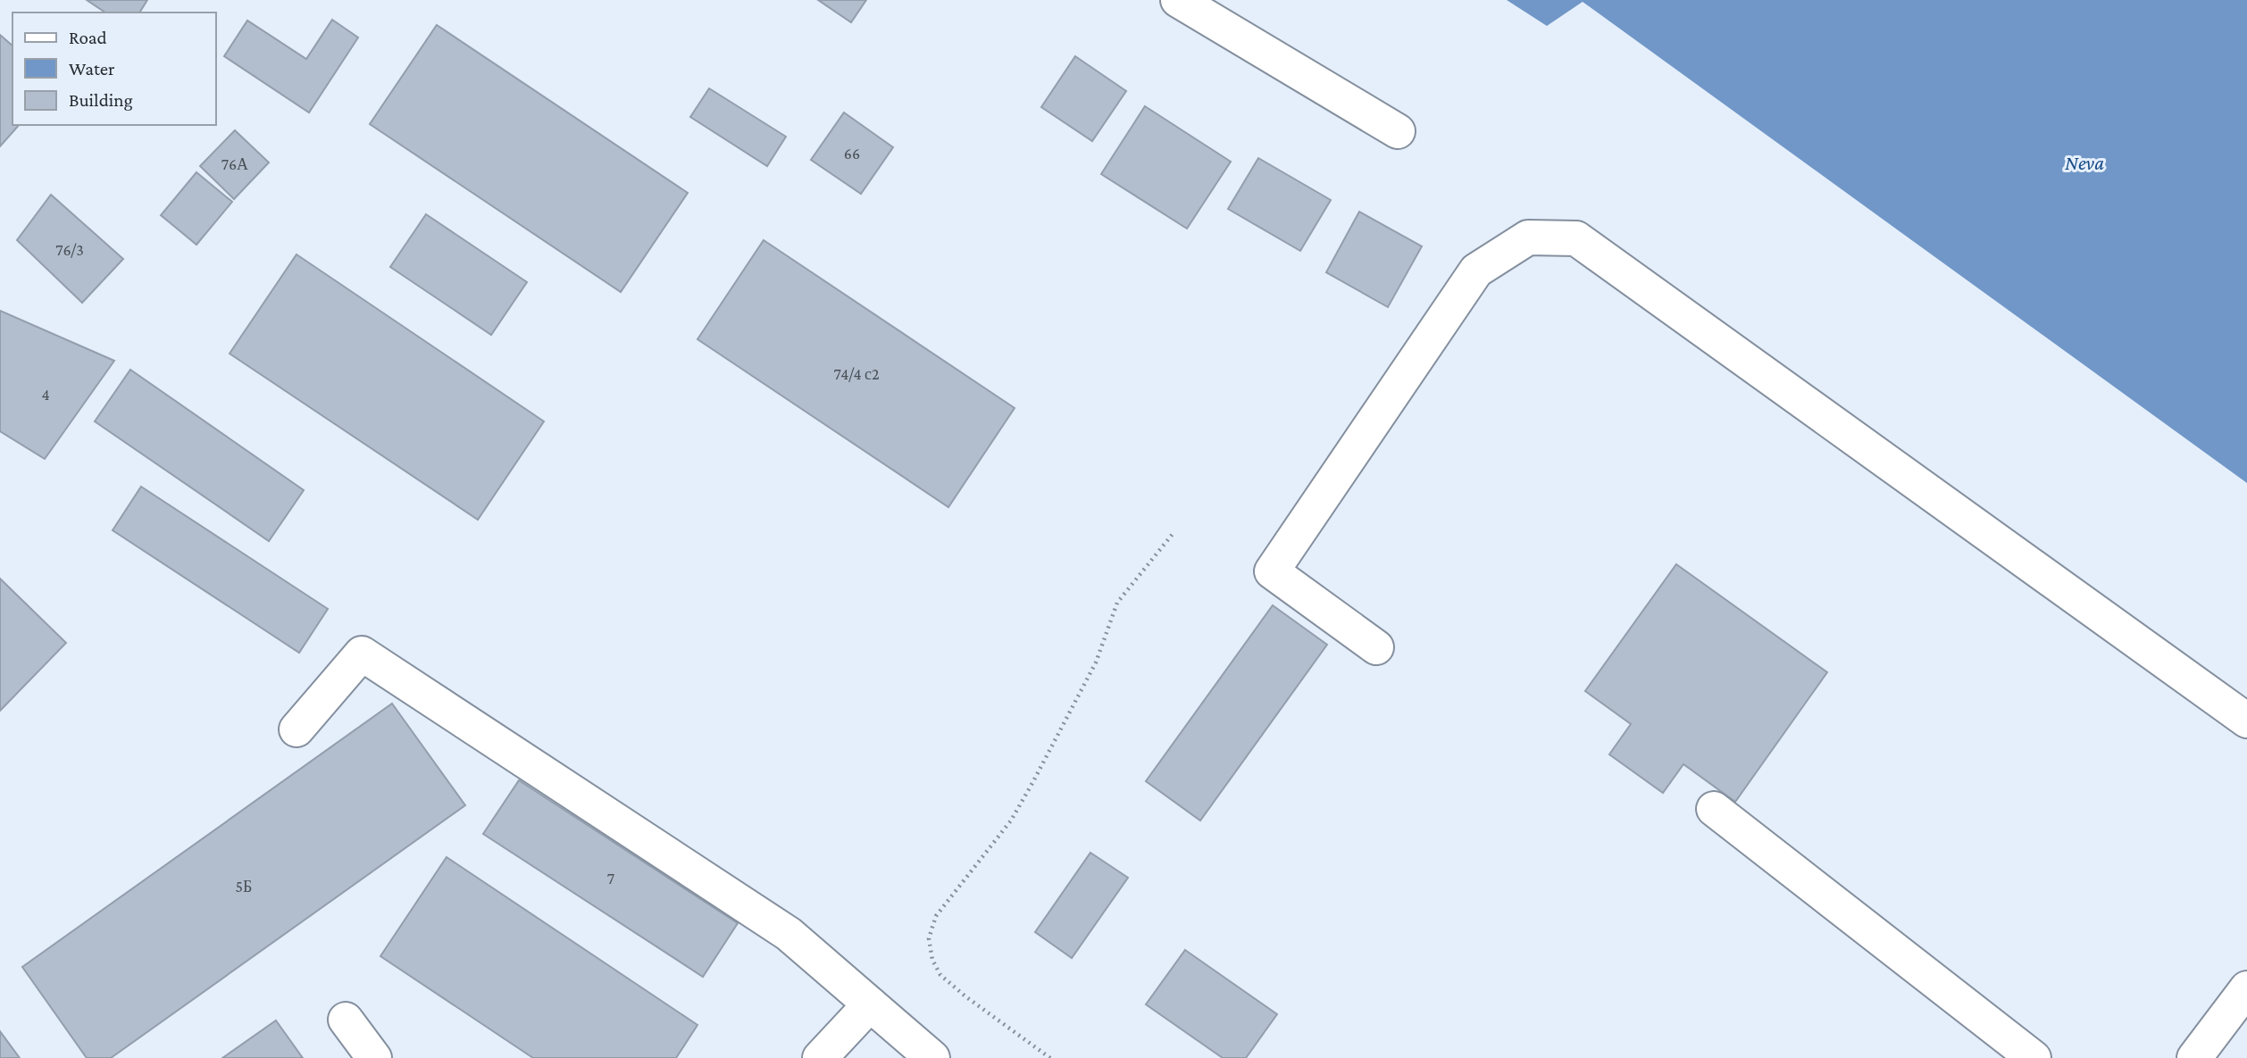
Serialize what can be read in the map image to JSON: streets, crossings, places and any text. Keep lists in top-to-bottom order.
{
  "water": ["Neva"],
  "house_numbers": [
    "66",
    "76А",
    "76/3",
    "74/4 с2",
    "4",
    "7",
    "5Б"
  ],
  "legend": ["Road", "Water", "Building"]
}
